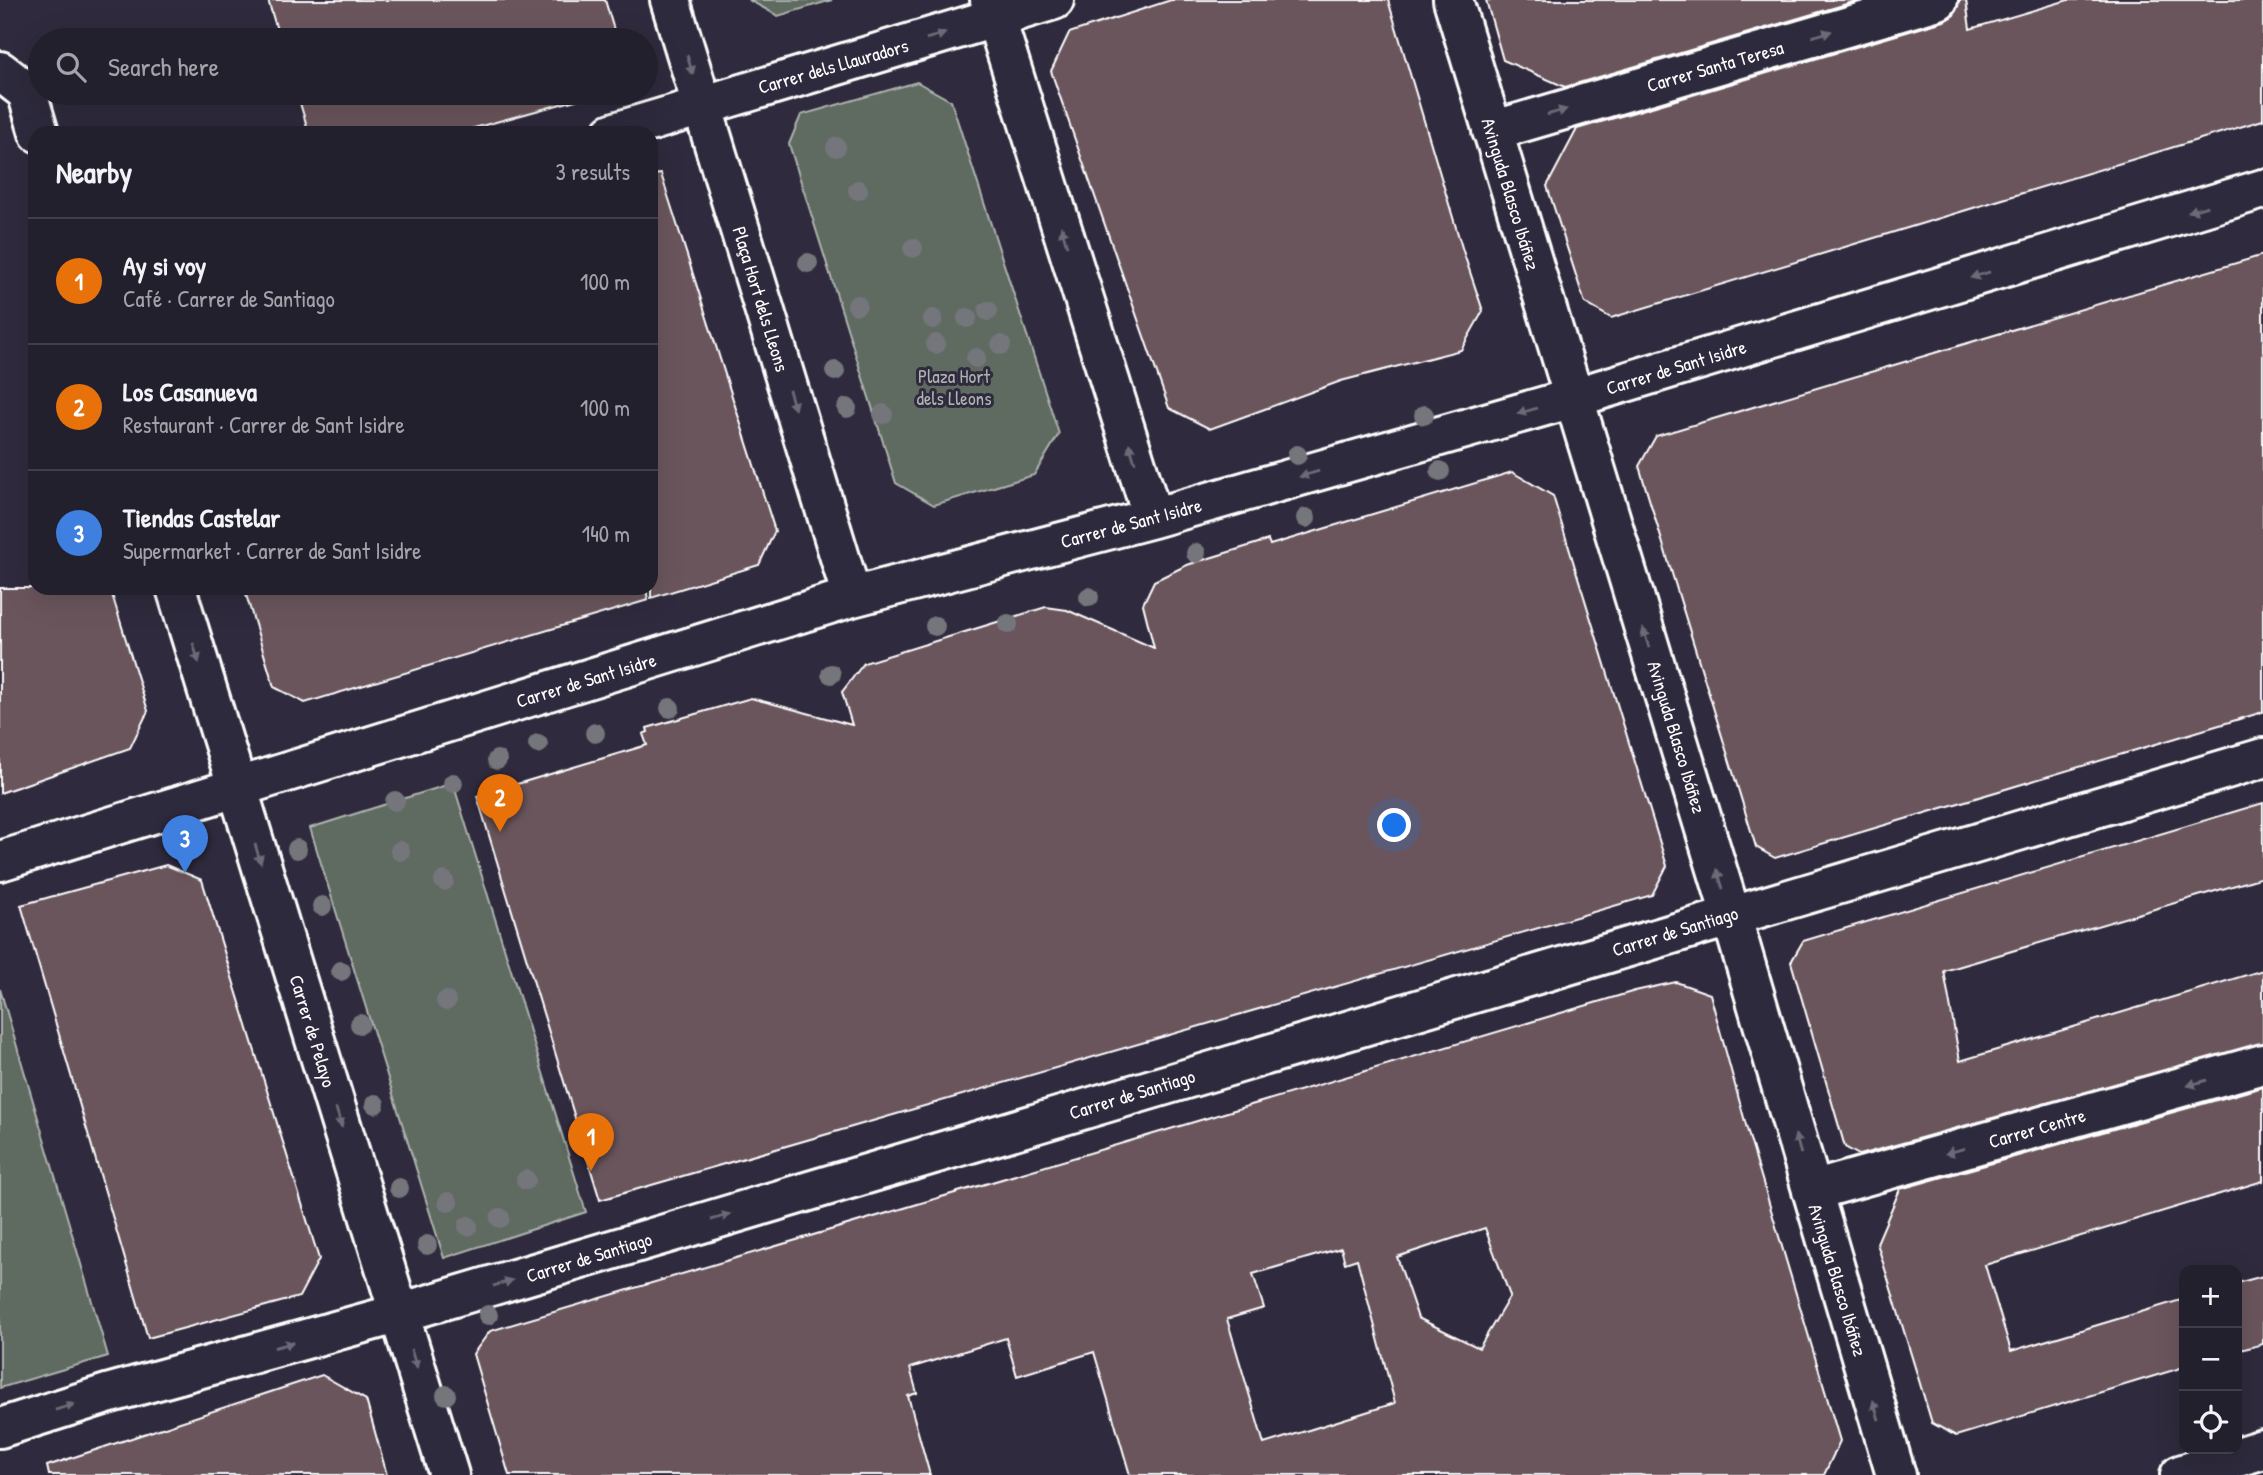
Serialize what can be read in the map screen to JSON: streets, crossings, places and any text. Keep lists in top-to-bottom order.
{
  "streets": {
    "street": [
      "Carrer dels Llauradors",
      "Carrer Santa Teresa",
      "Avinguda Blasco Ibáñez",
      "Plaça Hort dels Lleons",
      "Carrer de Sant Isidre",
      "Carrer de Santiago",
      "Carrer de Pelayo",
      "Carrer Centre"
    ]
  },
  "crossings": [
    ["Carrer dels Llauradors", "Plaça Hort dels Lleons"],
    ["Carrer Santa Teresa", "Avinguda Blasco Ibáñez"],
    ["Avinguda Blasco Ibáñez", "Carrer de Sant Isidre"],
    ["Avinguda Blasco Ibáñez", "Carrer de Santiago"],
    ["Avinguda Blasco Ibáñez", "Carrer Centre"],
    ["Plaça Hort dels Lleons", "Carrer de Sant Isidre"],
    ["Carrer de Sant Isidre", "Carrer de Pelayo"],
    ["Carrer de Santiago", "Carrer de Pelayo"]
  ],
  "one_way": [
    "Carrer dels Llauradors",
    "Carrer Santa Teresa",
    "Avinguda Blasco Ibáñez",
    "Carrer de Sant Isidre",
    "Carrer de Santiago",
    "Carrer de Pelayo",
    "Carrer Centre"
  ],
  "parks": ["Plaza Hort dels Lleons"],
  "page": {
    "search": "Search here",
    "heading": ["Nearby", "3 results"],
    "list": [
      {
        "mark": "1",
        "name": "Ay si voy",
        "note": "Café · Carrer de Santiago",
        "value": "100 m"
      },
      {
        "mark": "2",
        "name": "Los Casanueva",
        "note": "Restaurant · Carrer de Sant Isidre",
        "value": "100 m"
      },
      {
        "mark": "3",
        "name": "Tiendas Castelar",
        "note": "Supermarket · Carrer de Sant Isidre",
        "value": "140 m"
      }
    ],
    "pins": ["2", "3", "1"],
    "map_buttons": ["+", "−"]
  }
}
